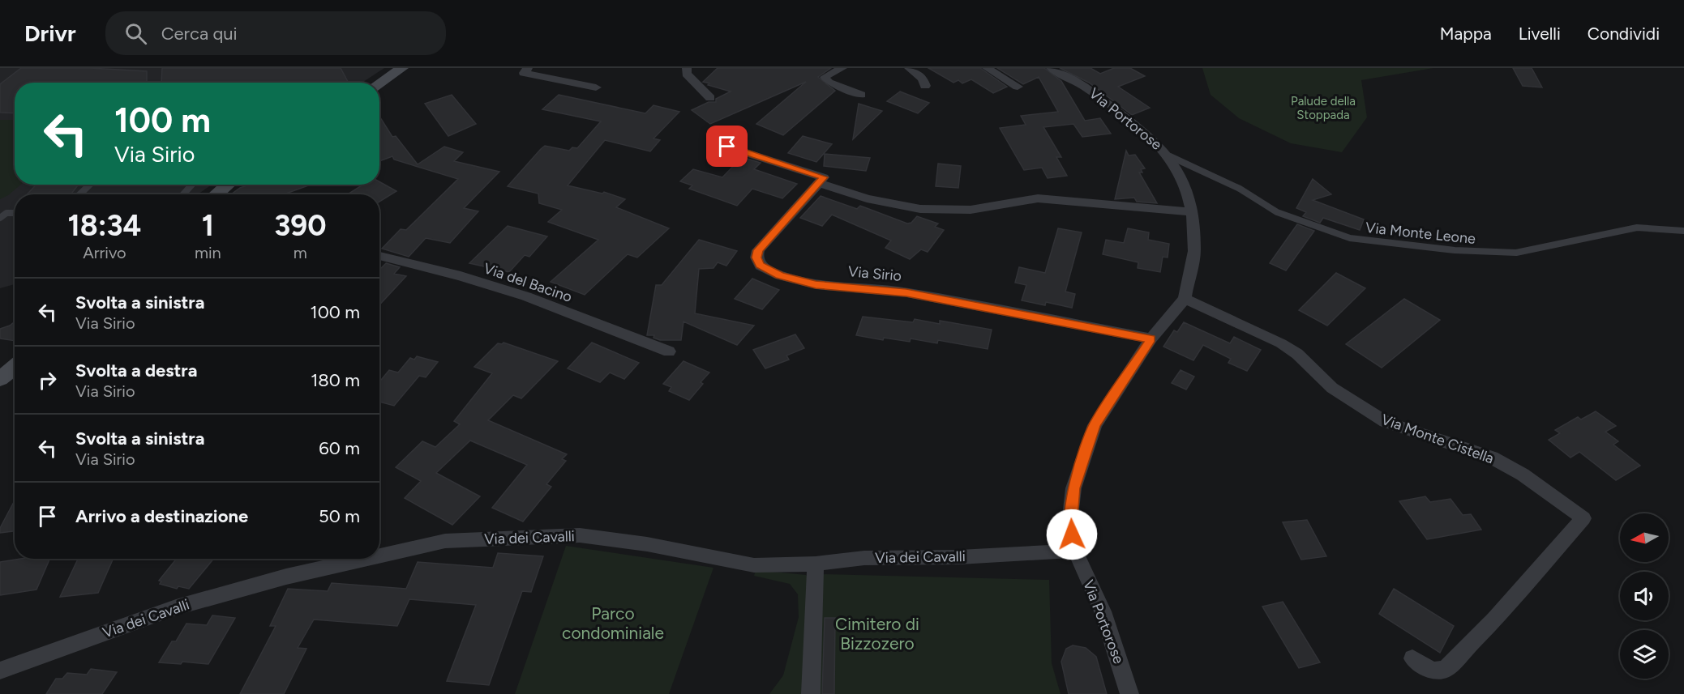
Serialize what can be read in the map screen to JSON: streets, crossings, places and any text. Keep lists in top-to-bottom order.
{
  "streets": {
    "street": [
      "Via Portorose",
      "Via Sirio",
      "Via del Bacino",
      "Via Monte Cistella",
      "Via dei Cavalli"
    ],
    "lane": ["Via Monte Leone"]
  },
  "crossings": [
    ["Via Portorose", "Via Monte Leone"],
    ["Via Portorose", "Via Sirio"],
    ["Via Portorose", "Via Monte Cistella"],
    ["Via Portorose", "Via dei Cavalli"]
  ],
  "parks": ["Palude della Stoppada", "Parco condominiale", "Cimitero di Bizzozero"],
  "north": "left",
  "page": {
    "header": "Drivr",
    "search": "Cerca qui",
    "nav": ["Mappa", "Livelli", "Condividi"],
    "turn": ["100 m", "Via Sirio"],
    "eta": [
      "18:34",
      "Arrivo",
      "1",
      "min",
      "390",
      "m"
    ],
    "list": [
      {
        "name": "Svolta a sinistra",
        "note": "Via Sirio",
        "value": "100 m"
      },
      {
        "name": "Svolta a destra",
        "note": "Via Sirio",
        "value": "180 m"
      },
      {
        "name": "Svolta a sinistra",
        "note": "Via Sirio",
        "value": "60 m"
      },
      {
        "name": "Arrivo a destinazione",
        "value": "50 m"
      }
    ]
  }
}
